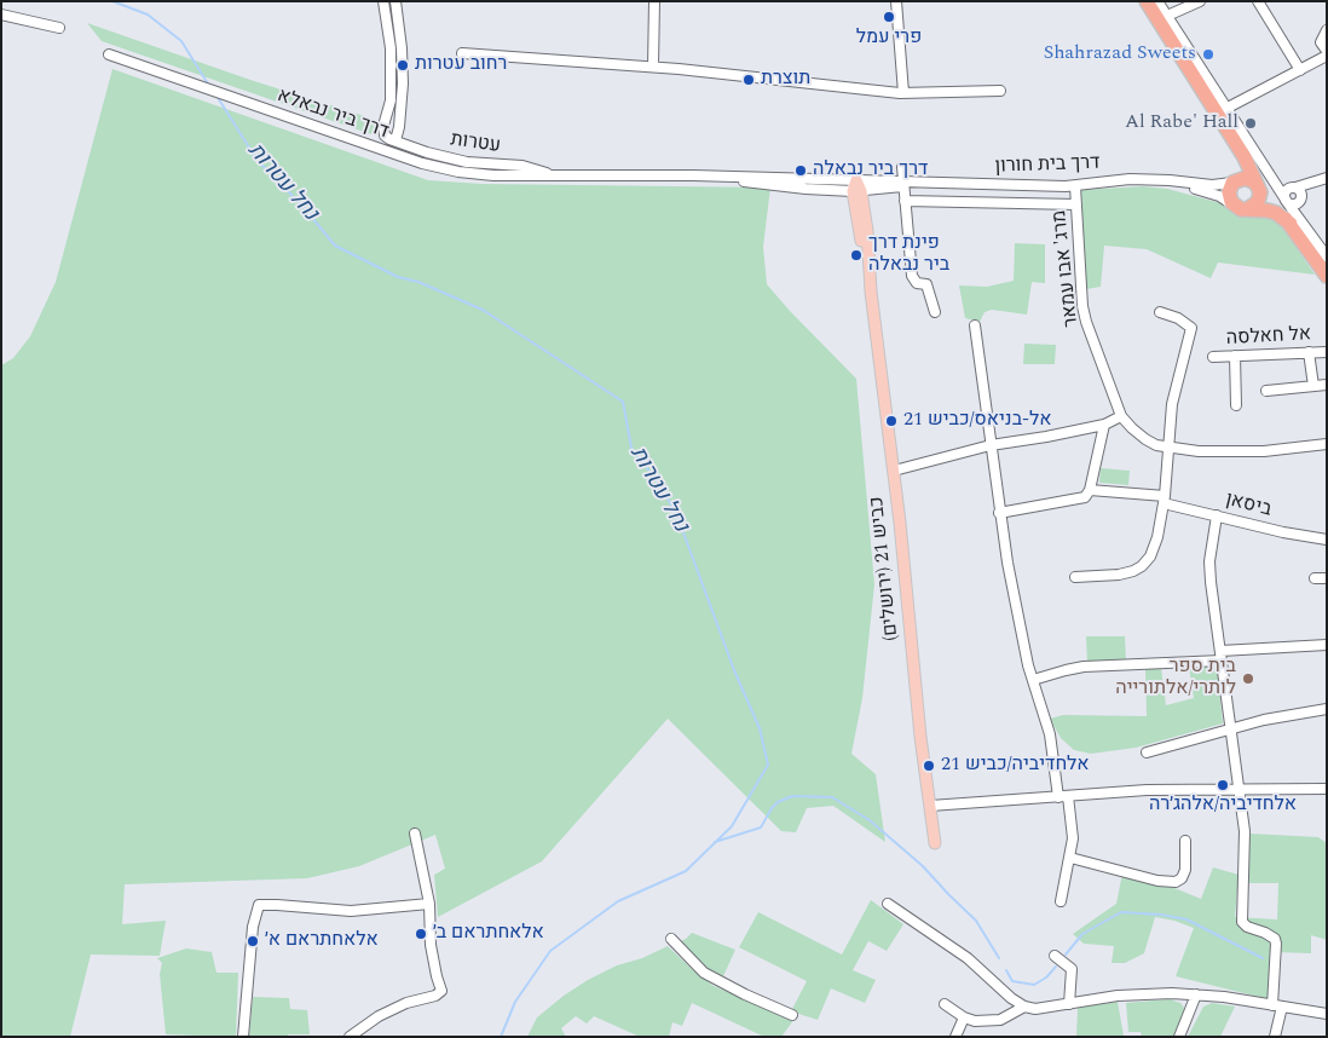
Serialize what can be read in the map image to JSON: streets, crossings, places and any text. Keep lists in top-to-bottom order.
{
  "streets": {
    "main road": ["כביש 21 (ירושלים)"],
    "street": [
      "דרך ביר נבאלא",
      "עטרות",
      "דרך בית חורון",
      "מרג' אבו עמאר",
      "אל חאלסה",
      "ביסאן"
    ]
  },
  "crossings": [
    ["דרך ביר נבאלא", "עטרות"],
    ["דרך ביר נבאלא", "דרך בית חורון"],
    ["עטרות", "דרך בית חורון"],
    ["דרך בית חורון", "מרג' אבו עמאר"],
    ["דרך בית חורון", "כביש 21 (ירושלים)"]
  ],
  "water": ["נחל עטרות"],
  "places": [
    "פרי עמל",
    "Shahrazad Sweets",
    "רחוב עטרות",
    "תוצרת",
    "Al Rabe' Hall",
    "דרך ביר נבאלה",
    "פינת דרך ביר נבאלה",
    "אל-בניאס/כביש 21",
    "בית ספר לותרי/אלתורייה",
    "אלחדיביה/כביש 21",
    "אלחדיביה/אלהג׳רה",
    "אלאחתראם ב׳",
    "אלאחתראם א׳"
  ]
}
